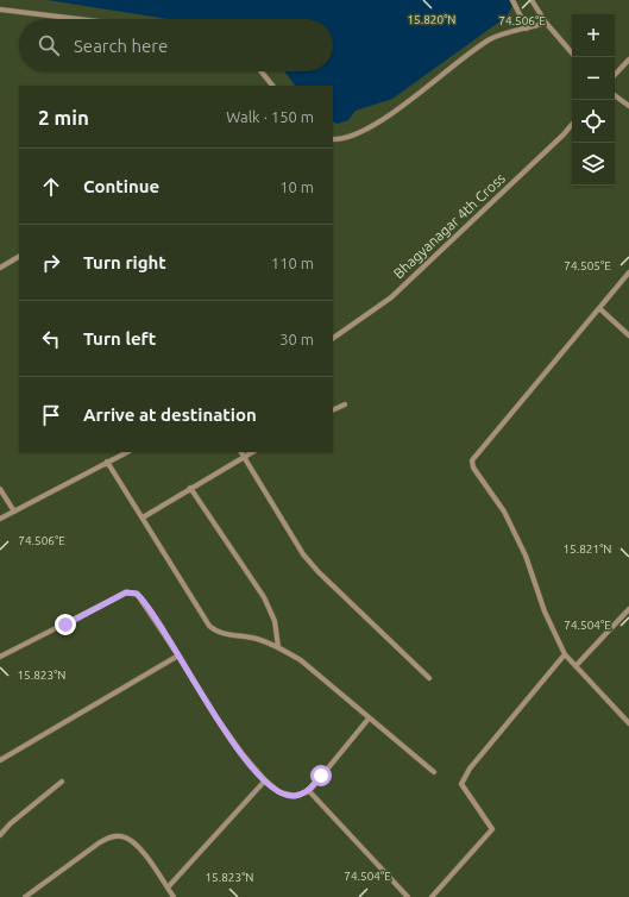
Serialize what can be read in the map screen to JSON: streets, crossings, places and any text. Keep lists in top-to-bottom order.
{
  "streets": {
    "street": ["Bhagyanagar 4th Cross"]
  },
  "page": {
    "map_buttons": ["+", "−"],
    "search": "Search here",
    "heading": ["2 min", "Walk · 150 m"],
    "list": [
      ["Continue", "10 m"],
      ["Turn right", "110 m"],
      ["Turn left", "30 m"],
      "Arrive at destination"
    ]
  },
  "coordinates": [
    "15.820°N",
    "74.506°E",
    "74.505°E",
    "15.821°N",
    "74.504°E",
    "15.823°N"
  ]
}
